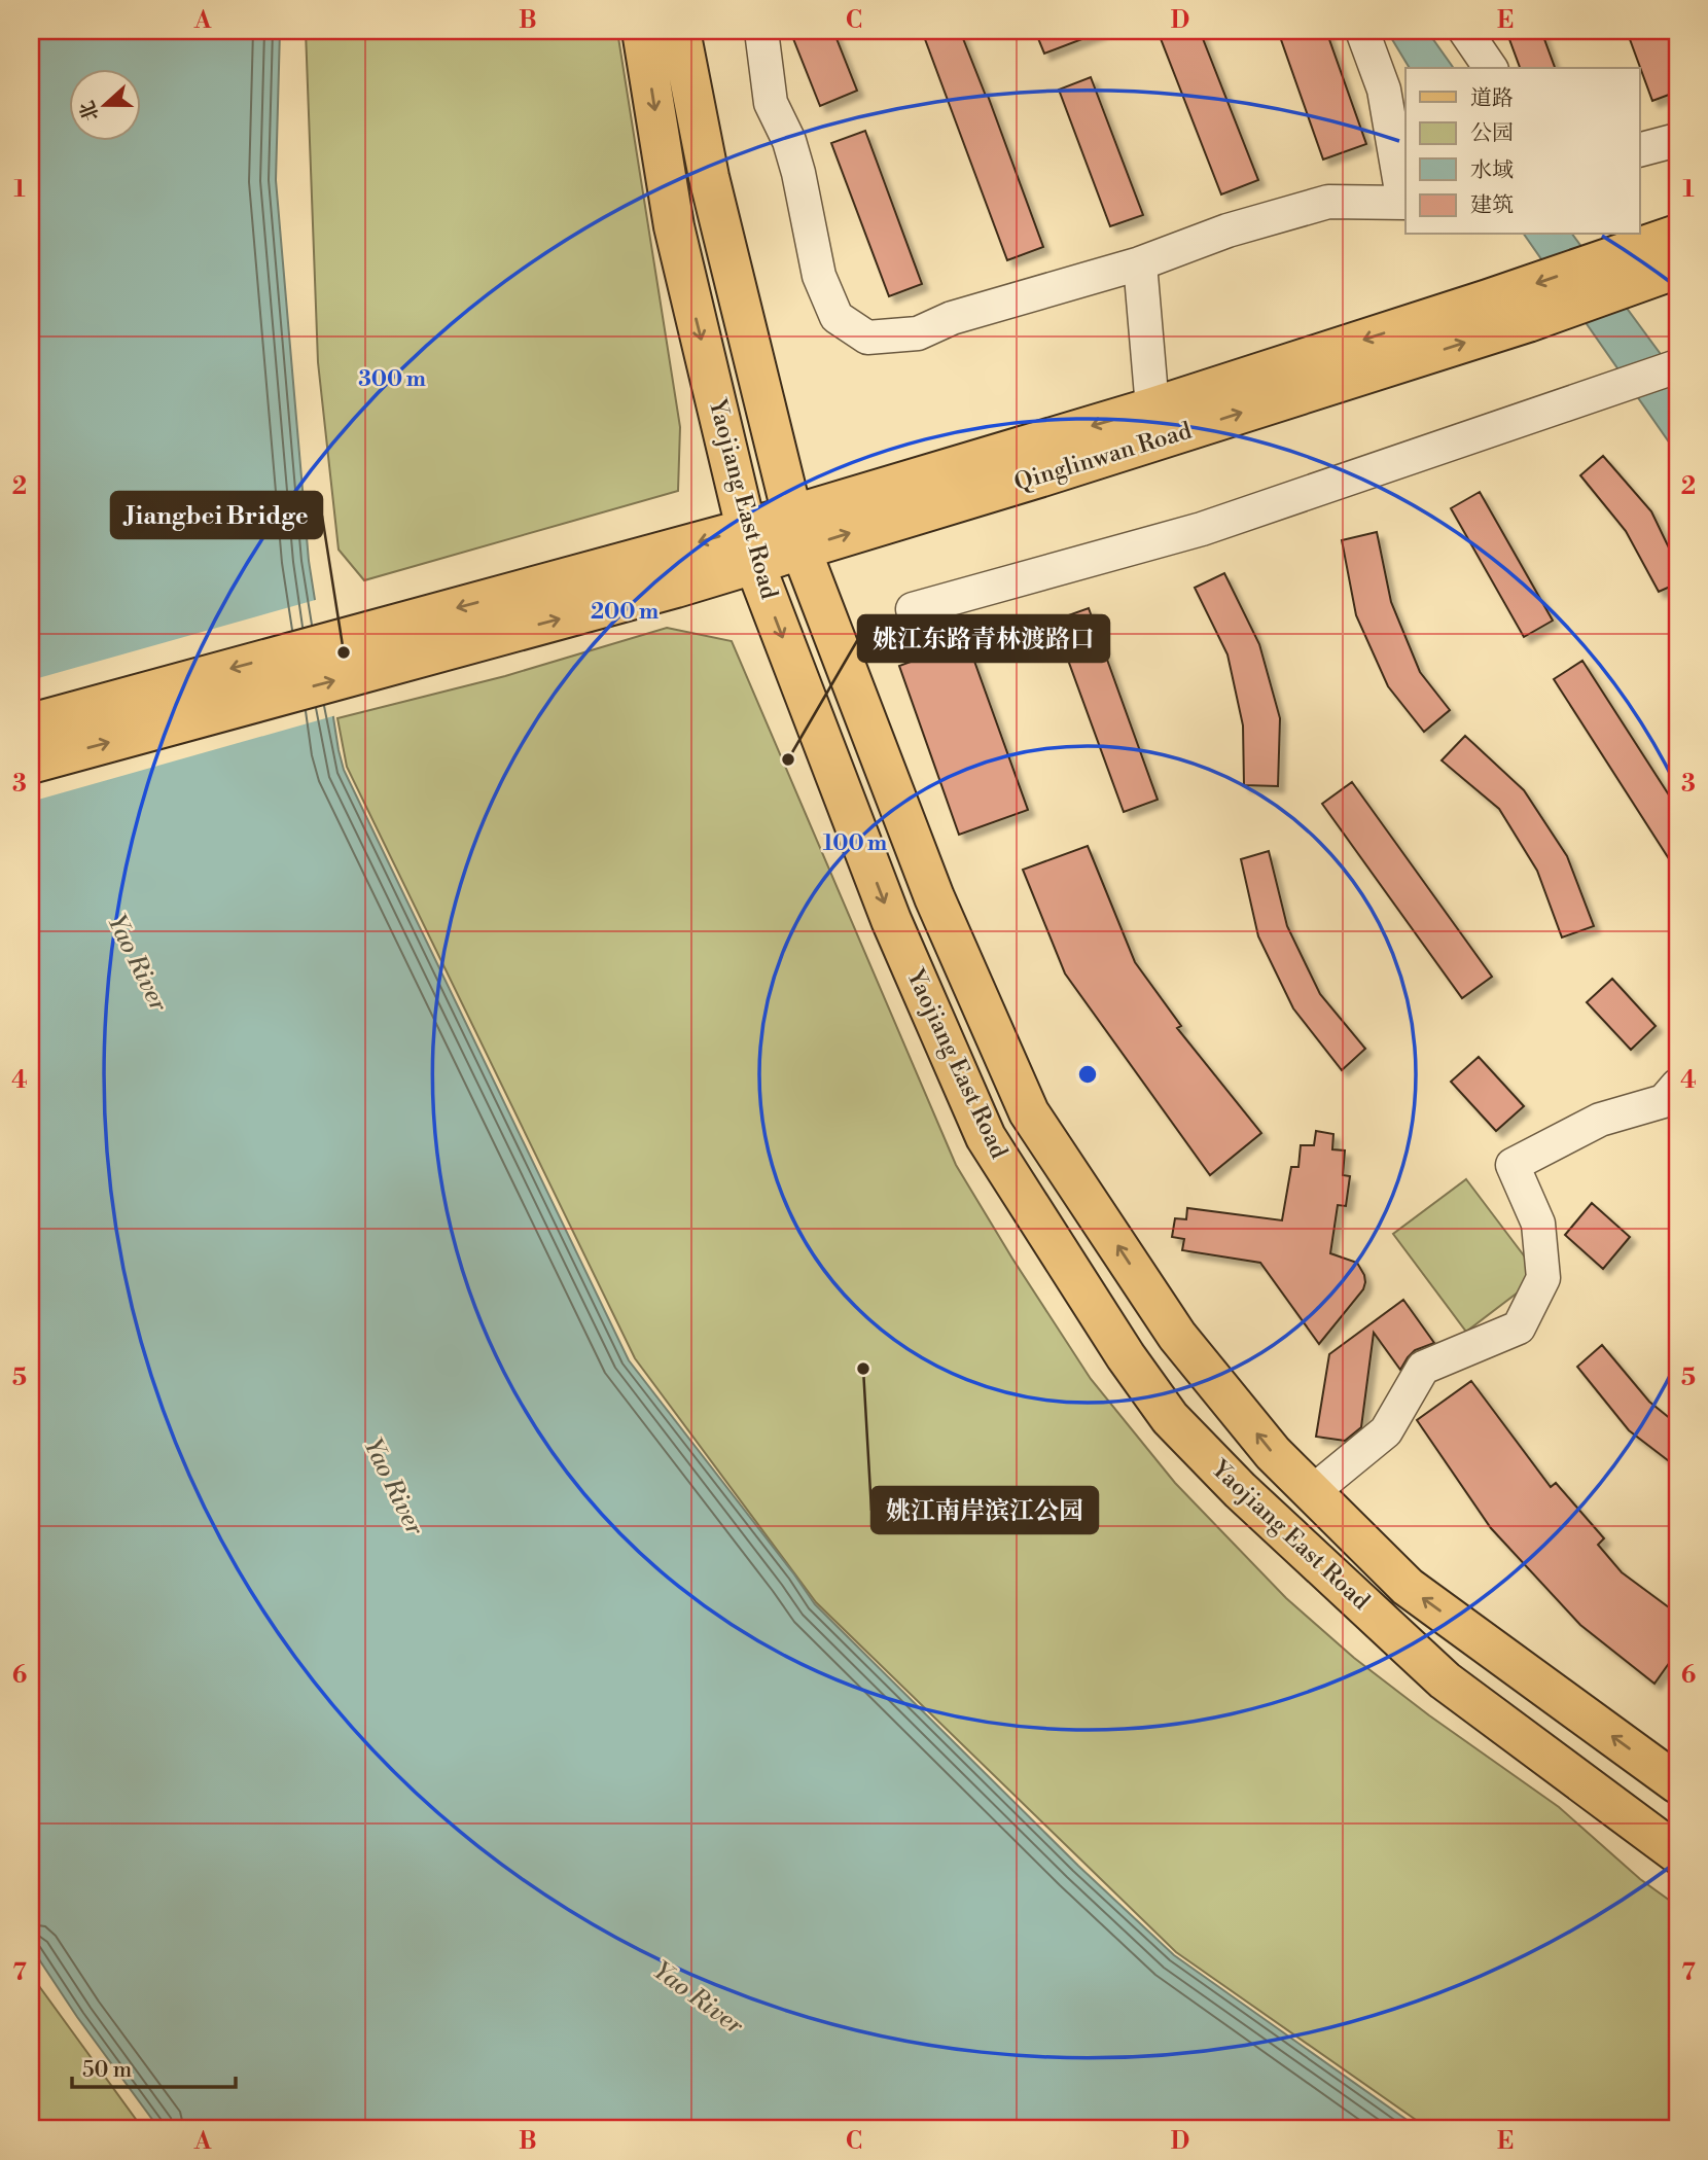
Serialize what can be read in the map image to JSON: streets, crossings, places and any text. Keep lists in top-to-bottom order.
{
  "streets": {
    "main road": ["Qinglinwan Road", "Yaojiang East Road"]
  },
  "crossings": [
    ["Qinglinwan Road", "Yaojiang East Road"]
  ],
  "water": ["Yao River"],
  "places": ["Jiangbei Bridge", "姚江东路青林渡路口", "姚江南岸滨江公园"],
  "legend": [
    "道路",
    "公园",
    "水域",
    "建筑"
  ],
  "scale_bar": "50 m",
  "north": "left",
  "grid": {
    "columns": [
      "A",
      "B",
      "C",
      "D",
      "E"
    ],
    "rows": [
      "1",
      "2",
      "3",
      "4",
      "5",
      "6",
      "7"
    ]
  },
  "rings": ["300 m", "200 m", "100 m"]
}
